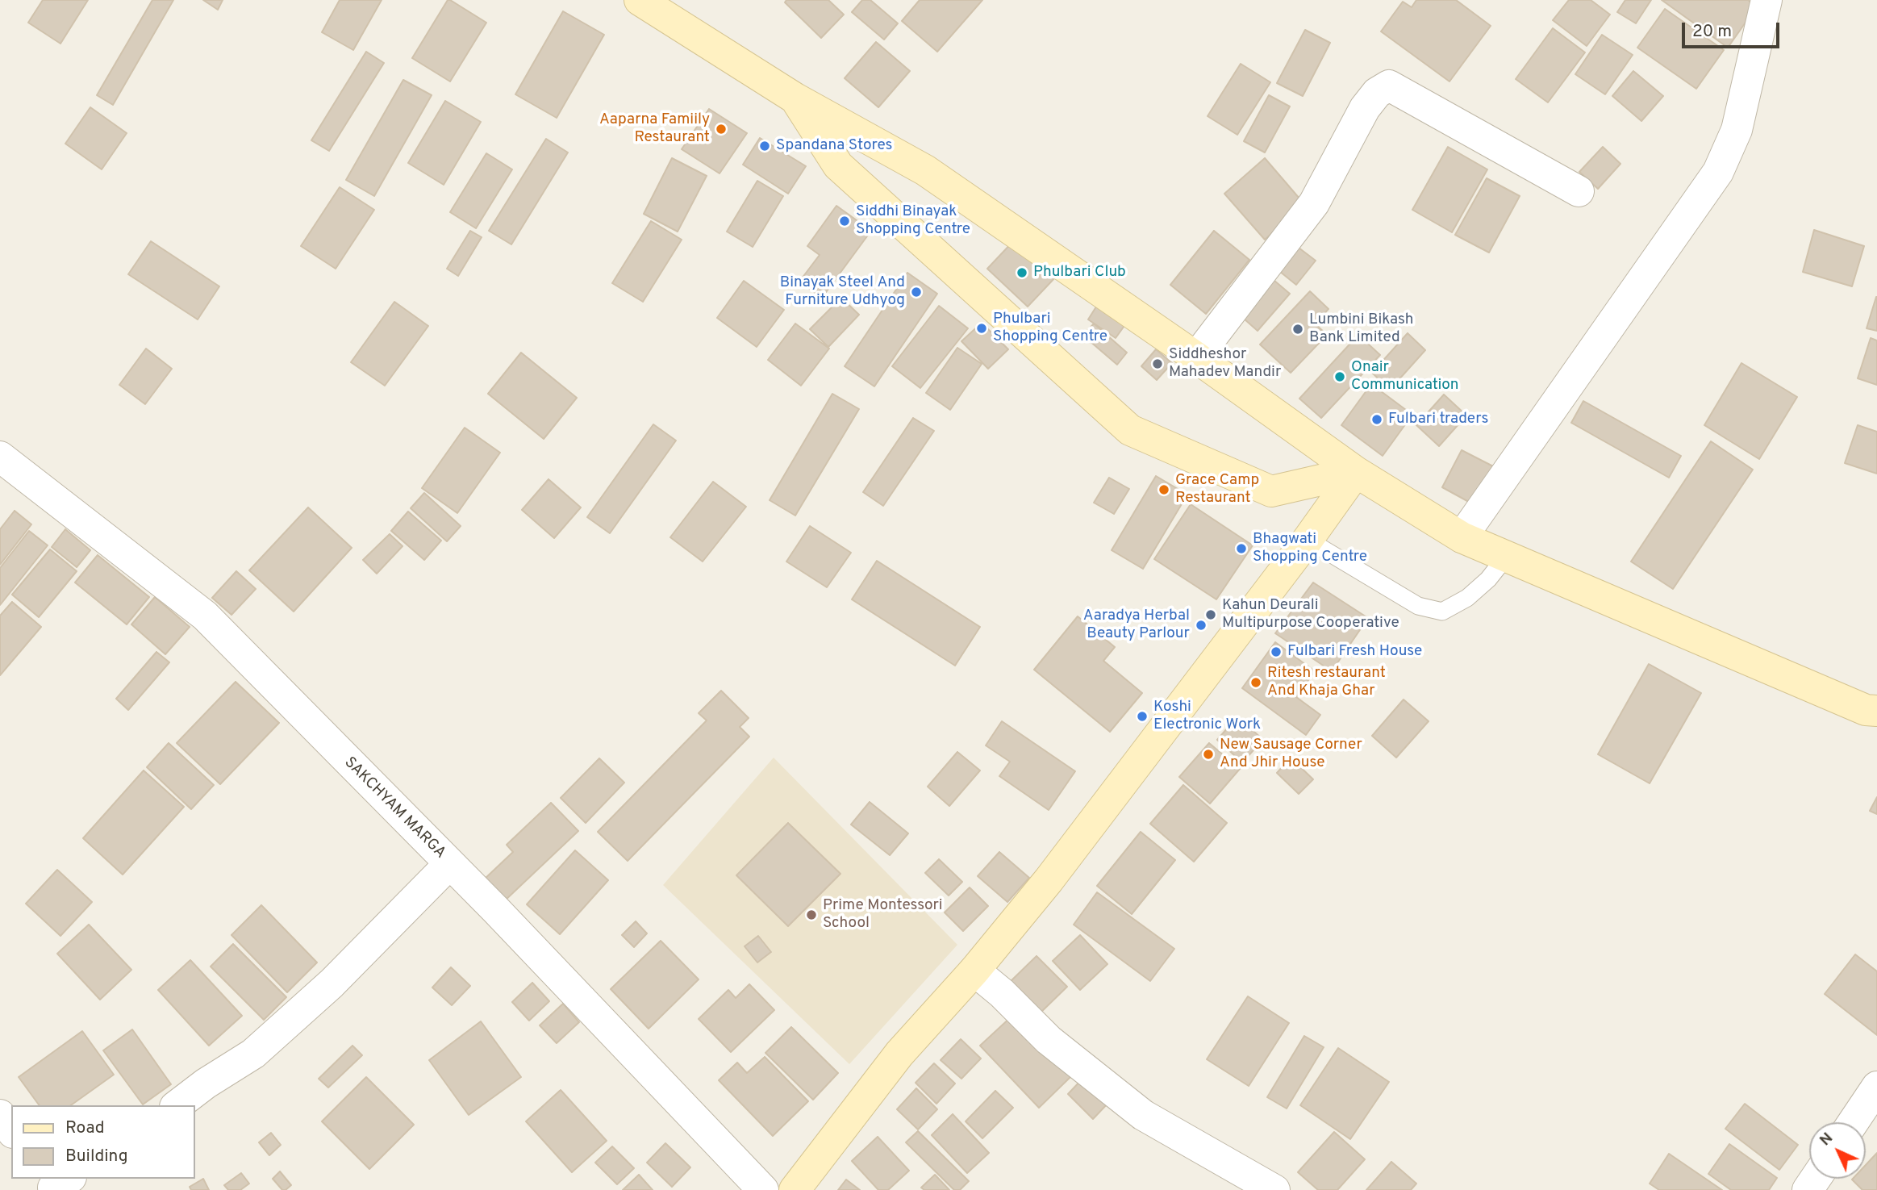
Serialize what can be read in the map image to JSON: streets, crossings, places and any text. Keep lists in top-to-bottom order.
{
  "streets": {
    "street": ["SAKCHYAM MARGA"]
  },
  "places": [
    "Aaparna Famiily Restaurant",
    "Spandana Stores",
    "Siddhi Binayak Shopping Centre",
    "Phulbari Club",
    "Binayak Steel And Furniture Udhyog",
    "Phulbari Shopping Centre",
    "Lumbini Bikash Bank Limited",
    "Siddheshor Mahadev Mandir",
    "Onair Communication",
    "Fulbari traders",
    "Grace Camp Restaurant",
    "Bhagwati Shopping Centre",
    "Kahun Deurali Multipurpose Cooperative",
    "Aaradya Herbal Beauty Parlour",
    "Fulbari Fresh House",
    "Ritesh restaurant And Khaja Ghar",
    "Koshi Electronic Work",
    "New Sausage Corner And Jhir House",
    "Prime Montessori School"
  ],
  "legend": ["Road", "Building"],
  "scale_bar": "20 m",
  "north": "top left"
}
